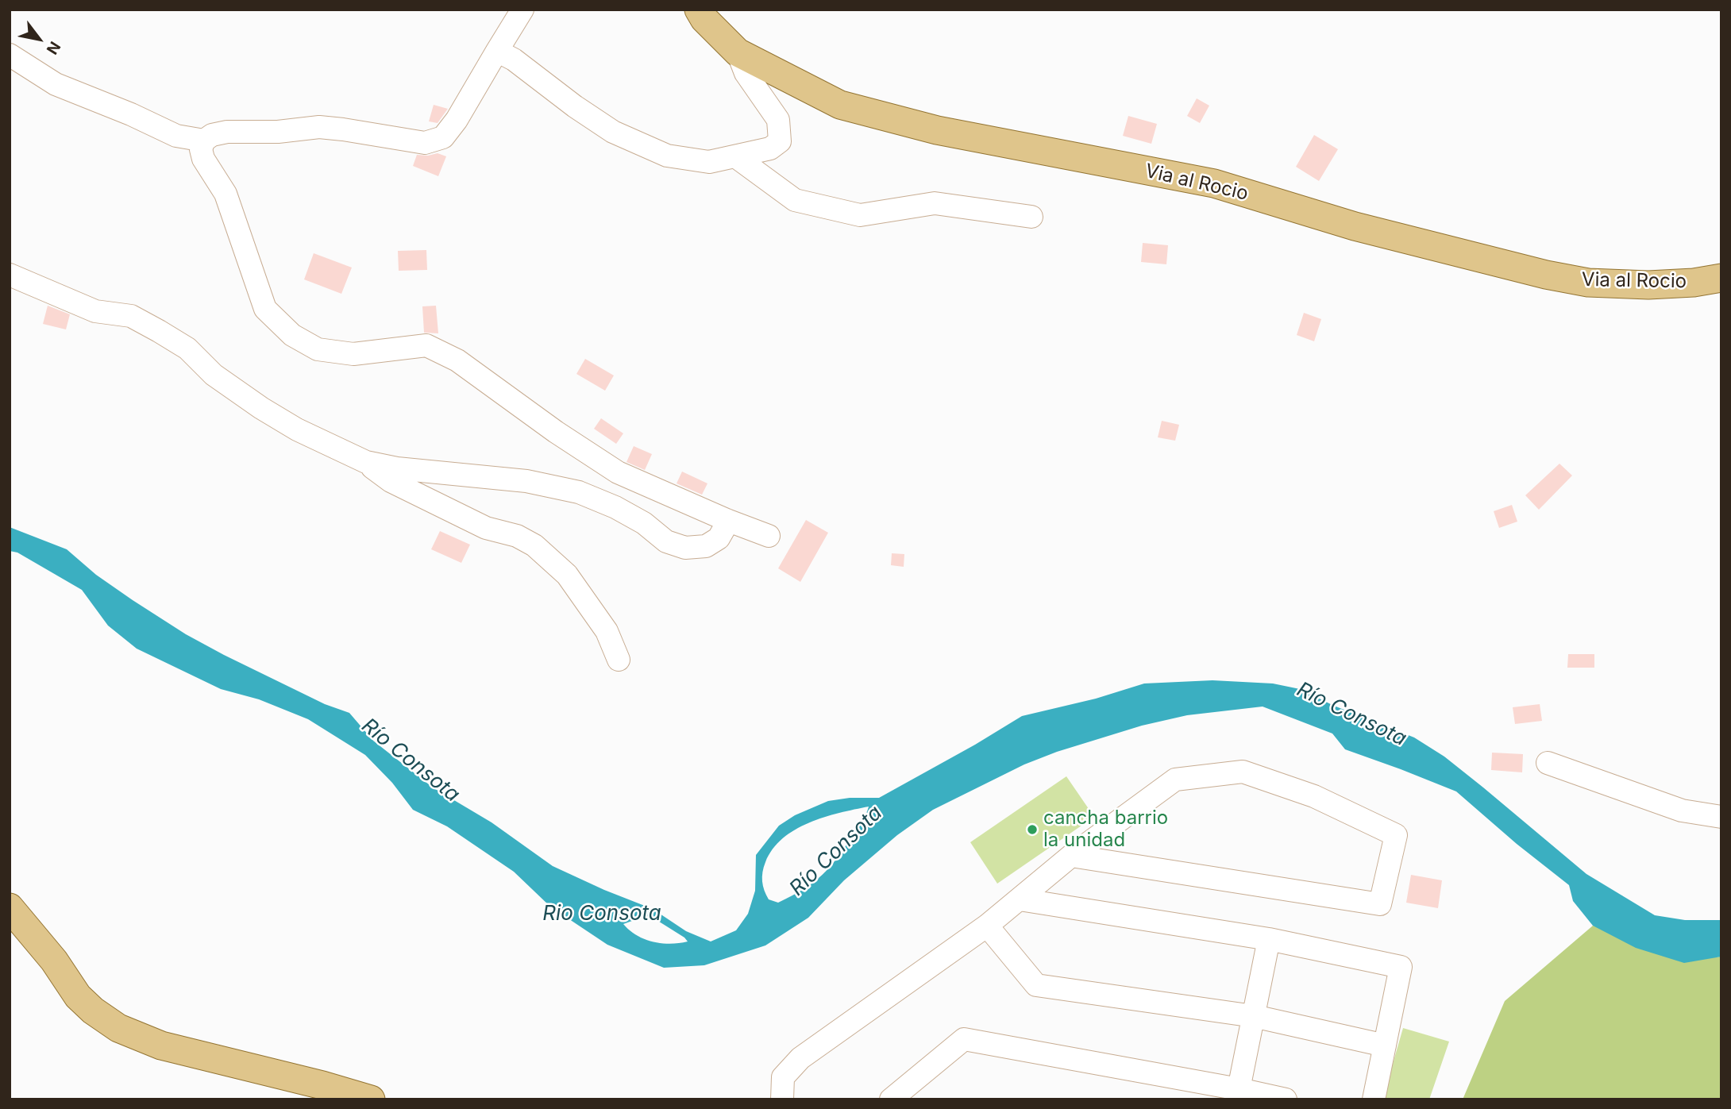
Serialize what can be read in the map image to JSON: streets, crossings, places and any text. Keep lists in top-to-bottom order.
{
  "streets": {
    "main road": ["Via al Rocio"]
  },
  "water": ["Río Consota", "Rio Consota"],
  "places": ["cancha barrio la unidad"],
  "north": "bottom right"
}
